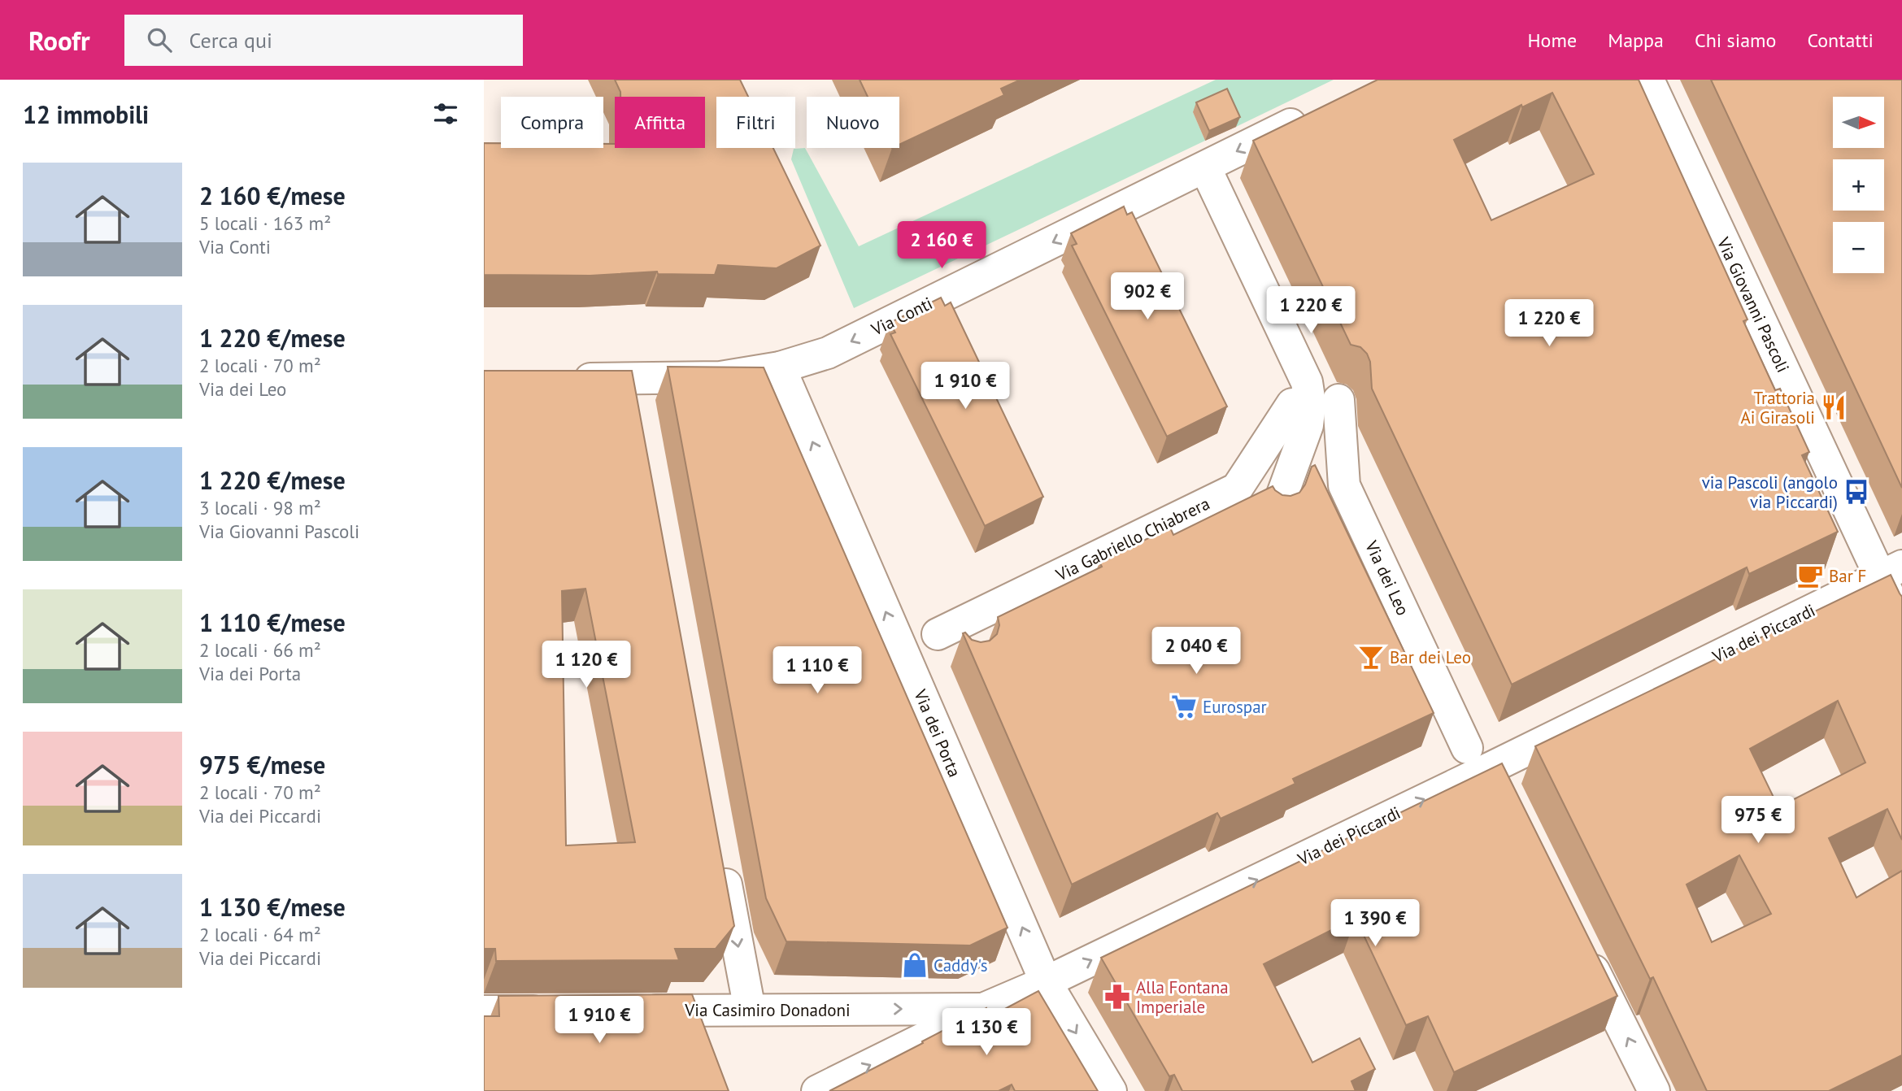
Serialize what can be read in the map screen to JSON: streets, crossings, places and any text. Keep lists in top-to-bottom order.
{
  "streets": {
    "street": [
      "Via Giovanni Pascoli",
      "Via Conti",
      "Via Gabriello Chiabrera",
      "Via dei Leo",
      "Via dei Piccardi",
      "Via dei Porta",
      "Via Casimiro Donadoni"
    ]
  },
  "crossings": [
    ["Via Giovanni Pascoli", "Via dei Piccardi"],
    ["Via Conti", "Via dei Porta"],
    ["Via Gabriello Chiabrera", "Via dei Porta"],
    ["Via dei Piccardi", "Via dei Porta"],
    ["Via dei Piccardi", "Via Casimiro Donadoni"]
  ],
  "one_way": ["Via Conti", "Via dei Piccardi", "Via Casimiro Donadoni"],
  "places": {
    "restaurant": ["Trattoria Ai Girasoli"],
    "bus stop": ["via Pascoli (angolo via Piccardi)"],
    "cafe": ["Bar F"],
    "bar": ["Bar dei Leo"],
    "supermarket": ["Eurospar"],
    "shop": ["Caddy's"],
    "pharmacy": ["Alla Fontana Imperiale"]
  },
  "north": "right",
  "page": {
    "header": "Roofr",
    "search": "Cerca qui",
    "nav": [
      "Home",
      "Mappa",
      "Chi siamo",
      "Contatti"
    ],
    "heading": "12 immobili",
    "map_buttons": ["+", "−"],
    "chip": [
      "Compra",
      "Affitta",
      "Filtri",
      "Nuovo"
    ],
    "list": [
      {
        "name": "2 160 €/mese",
        "note": "5 locali · 163 m² · Via Conti"
      },
      {
        "name": "1 220 €/mese",
        "note": "2 locali · 70 m² · Via dei Leo"
      },
      {
        "name": "1 220 €/mese",
        "note": "3 locali · 98 m² · Via Giovanni Pascoli"
      },
      {
        "name": "1 110 €/mese",
        "note": "2 locali · 66 m² · Via dei Porta"
      },
      {
        "name": "975 €/mese",
        "note": "2 locali · 70 m² · Via dei Piccardi"
      },
      {
        "name": "1 130 €/mese",
        "note": "2 locali · 64 m² · Via dei Piccardi"
      }
    ],
    "price": [
      "2 160 €",
      "902 €",
      "1 220 €",
      "1 220 €",
      "1 910 €",
      "2 040 €",
      "1 120 €",
      "1 110 €",
      "975 €",
      "1 390 €",
      "1 910 €",
      "1 130 €"
    ]
  }
}
